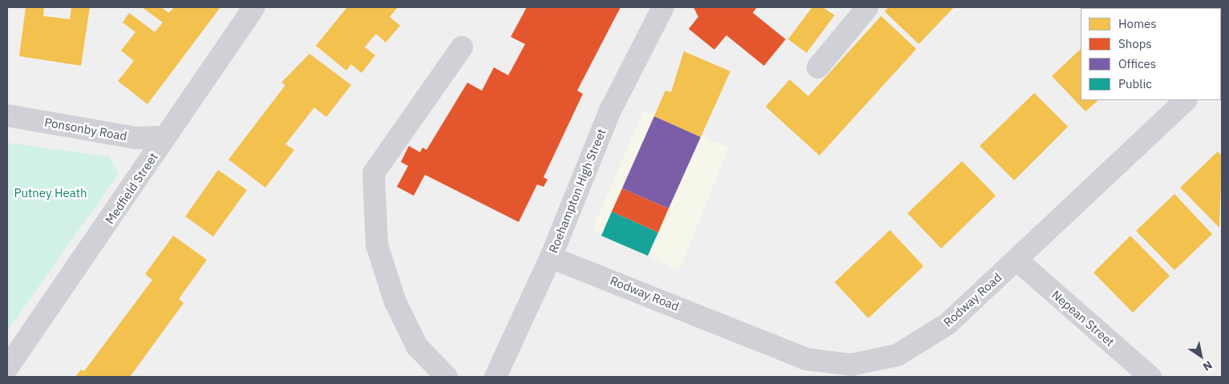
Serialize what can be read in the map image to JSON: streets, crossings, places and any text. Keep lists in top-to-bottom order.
{
  "streets": {
    "street": [
      "Ponsonby Road",
      "Medfield Street",
      "Roehampton High Street",
      "Rodway Road",
      "Nepean Street"
    ]
  },
  "crossings": [
    ["Ponsonby Road", "Medfield Street"],
    ["Roehampton High Street", "Rodway Road"],
    ["Rodway Road", "Nepean Street"]
  ],
  "parks": ["Putney Heath"],
  "legend": [
    "Homes",
    "Shops",
    "Offices",
    "Public"
  ],
  "north": "bottom right"
}
